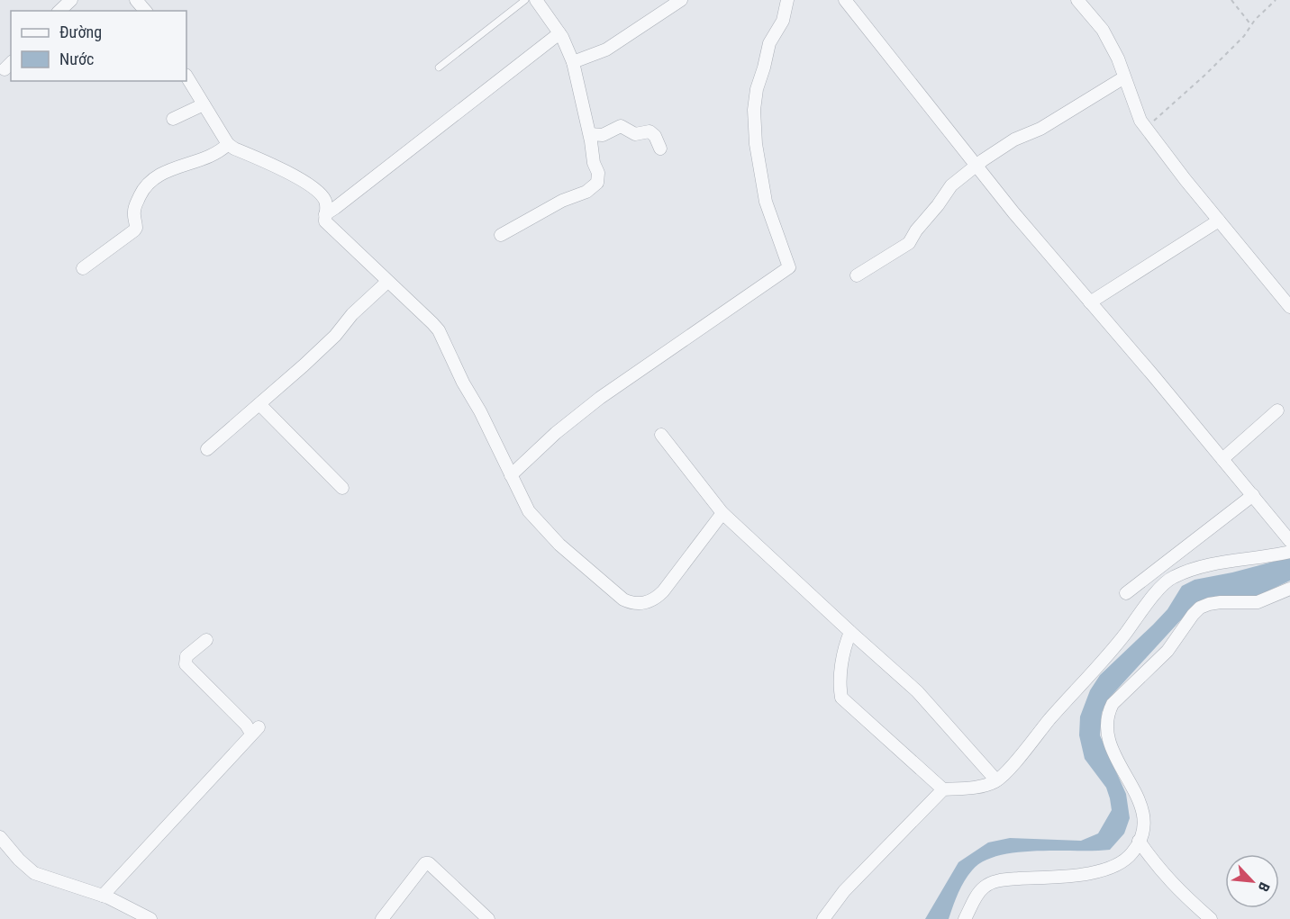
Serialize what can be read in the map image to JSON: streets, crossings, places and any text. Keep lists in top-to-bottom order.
{
  "legend": ["Đường", "Nước"],
  "north": "bottom right"
}
